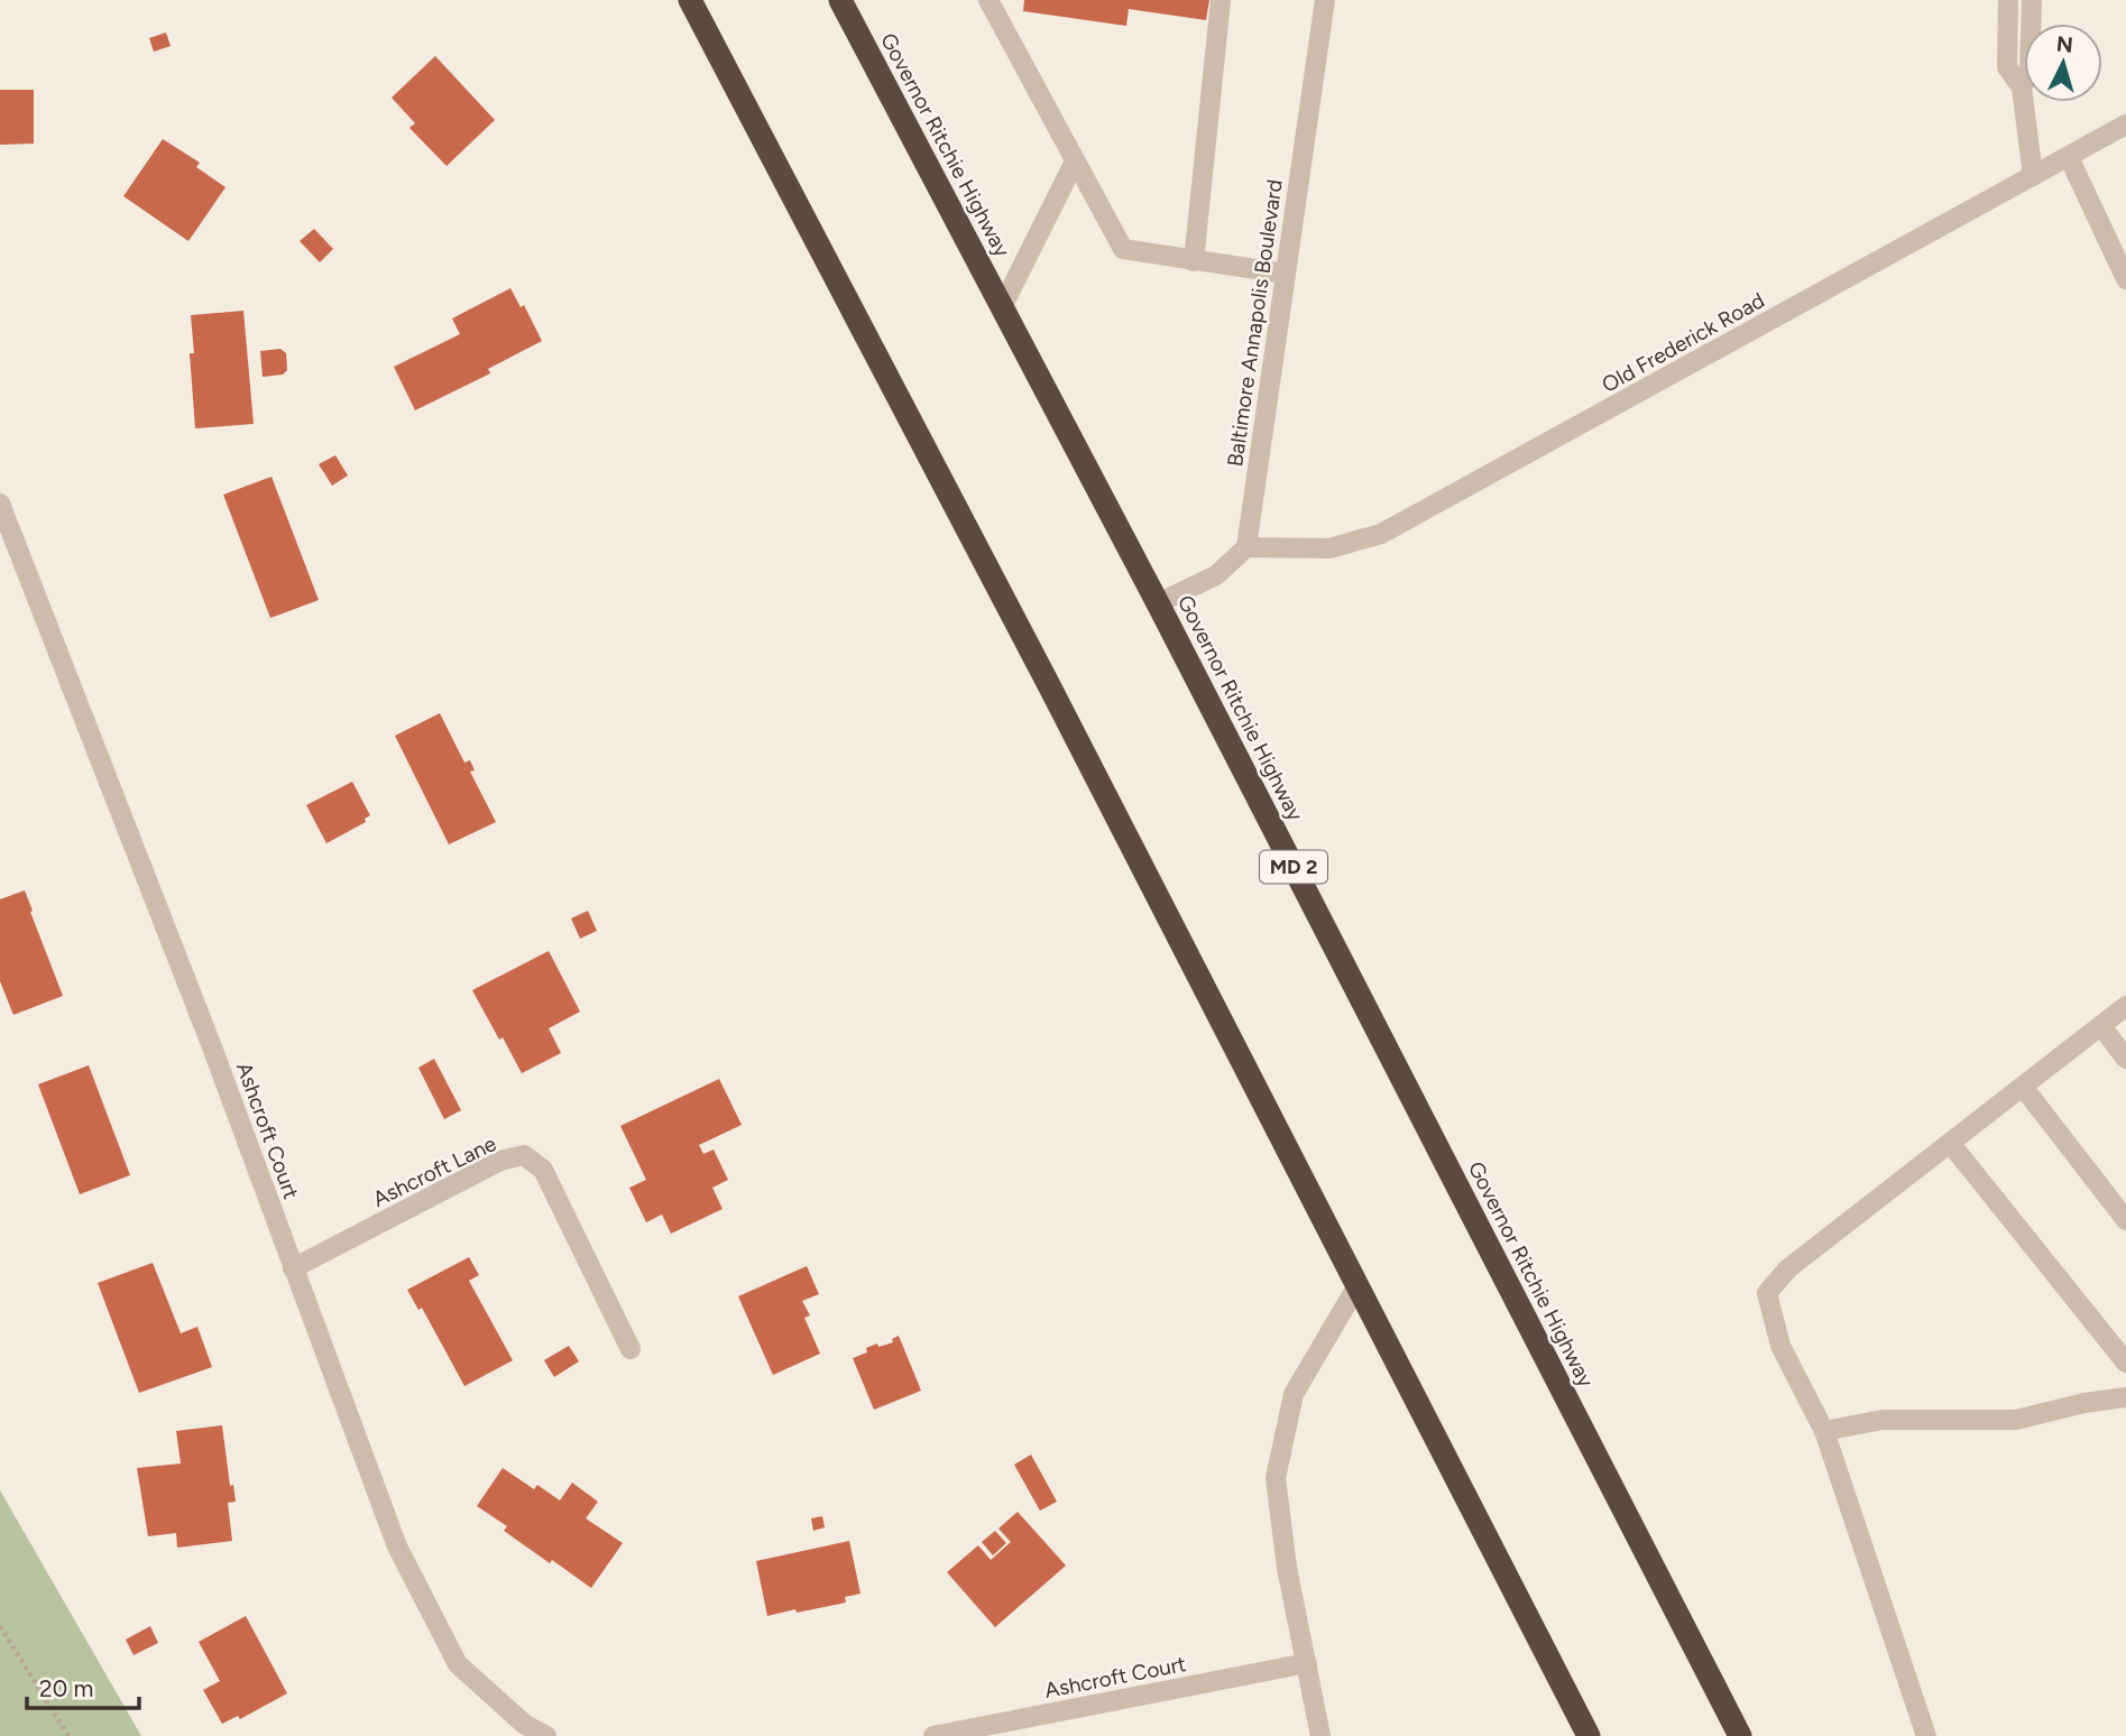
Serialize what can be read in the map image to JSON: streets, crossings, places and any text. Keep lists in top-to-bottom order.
{
  "streets": {
    "highway": ["Governor Ritchie Highway", "MD 2"],
    "street": [
      "Baltimore Annapolis Boulevard",
      "Old Frederick Road",
      "Ashcroft Court",
      "Ashcroft Lane"
    ]
  },
  "crossings": [
    ["Baltimore Annapolis Boulevard", "Old Frederick Road"],
    ["Ashcroft Court", "Ashcroft Lane"]
  ],
  "scale_bar": "20 m",
  "north": "top"
}
